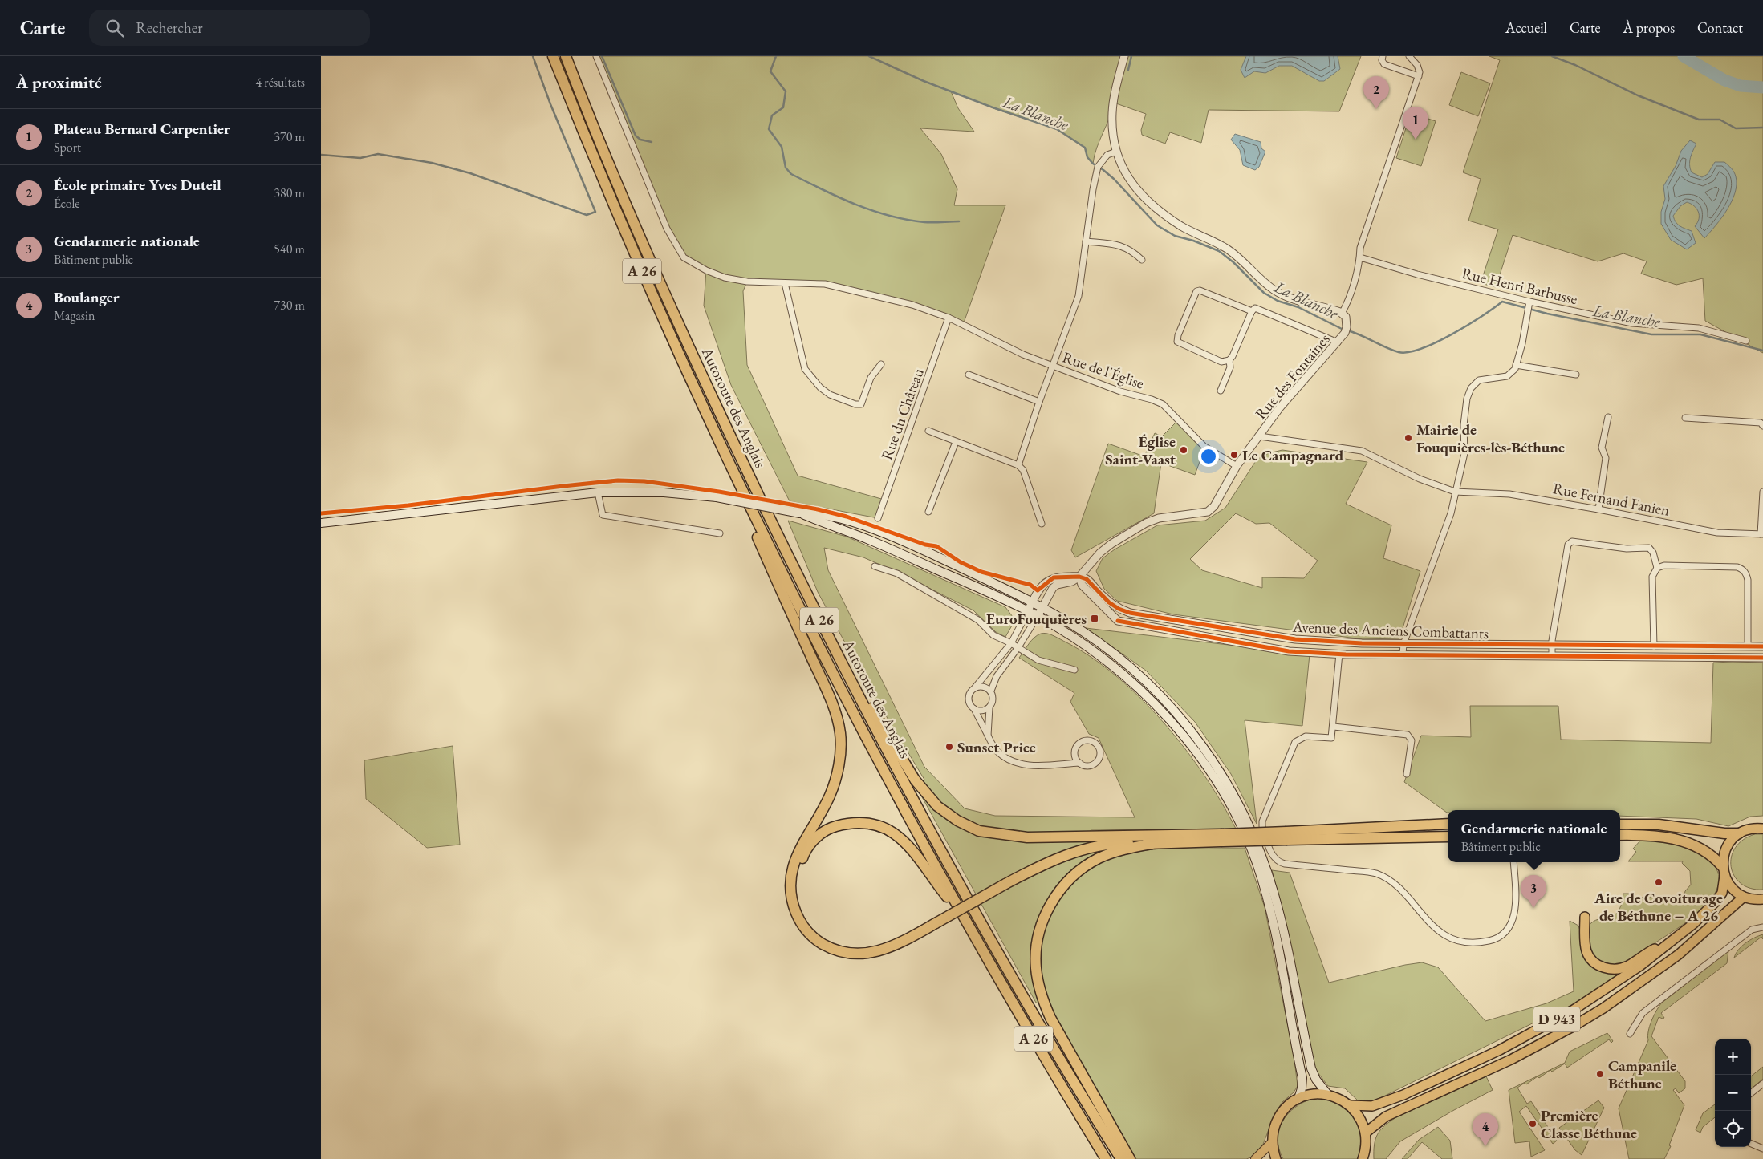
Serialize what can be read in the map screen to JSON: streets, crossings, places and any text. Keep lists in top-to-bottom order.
{
  "streets": {
    "highway": ["A 26", "Autoroute des Anglais", "D 943"],
    "street": [
      "Rue Henri Barbusse",
      "Rue de l'Église",
      "Rue des Fontaines",
      "Rue du Château",
      "Rue Fernand Fanien",
      "Avenue des Anciens Combattants"
    ]
  },
  "crossings": [
    ["Rue de l'Église", "Rue des Fontaines"],
    ["Rue de l'Église", "Rue du Château"],
    ["Rue des Fontaines", "Rue Fernand Fanien"],
    ["Rue des Fontaines", "Avenue des Anciens Combattants"]
  ],
  "water": ["La Blanche"],
  "places": {
    "other": [
      "Mairie de Fouquières-lès-Béthune",
      "Église Saint-Vaast",
      "Le Campagnard",
      "Sunset Price",
      "Aire de Covoiturage de Béthune − A 26",
      "Campanile Béthune",
      "Première Classe Béthune"
    ],
    "transit": ["EuroFouquières"]
  },
  "page": {
    "header": "Carte",
    "search": "Rechercher",
    "nav": [
      "Accueil",
      "Carte",
      "À propos",
      "Contact"
    ],
    "heading": ["À proximité", "4 résultats"],
    "pins": [
      "2",
      "1",
      "3",
      "4"
    ],
    "list": [
      {
        "mark": "1",
        "name": "Plateau Bernard Carpentier",
        "note": "Sport",
        "value": "370 m"
      },
      {
        "mark": "2",
        "name": "École primaire Yves Duteil",
        "note": "École",
        "value": "380 m"
      },
      {
        "mark": "3",
        "name": "Gendarmerie nationale",
        "note": "Bâtiment public",
        "value": "540 m"
      },
      {
        "mark": "4",
        "name": "Boulanger",
        "note": "Magasin",
        "value": "730 m"
      }
    ],
    "popup": ["Gendarmerie nationale", "Bâtiment public"],
    "map_buttons": ["+", "−"]
  }
}
